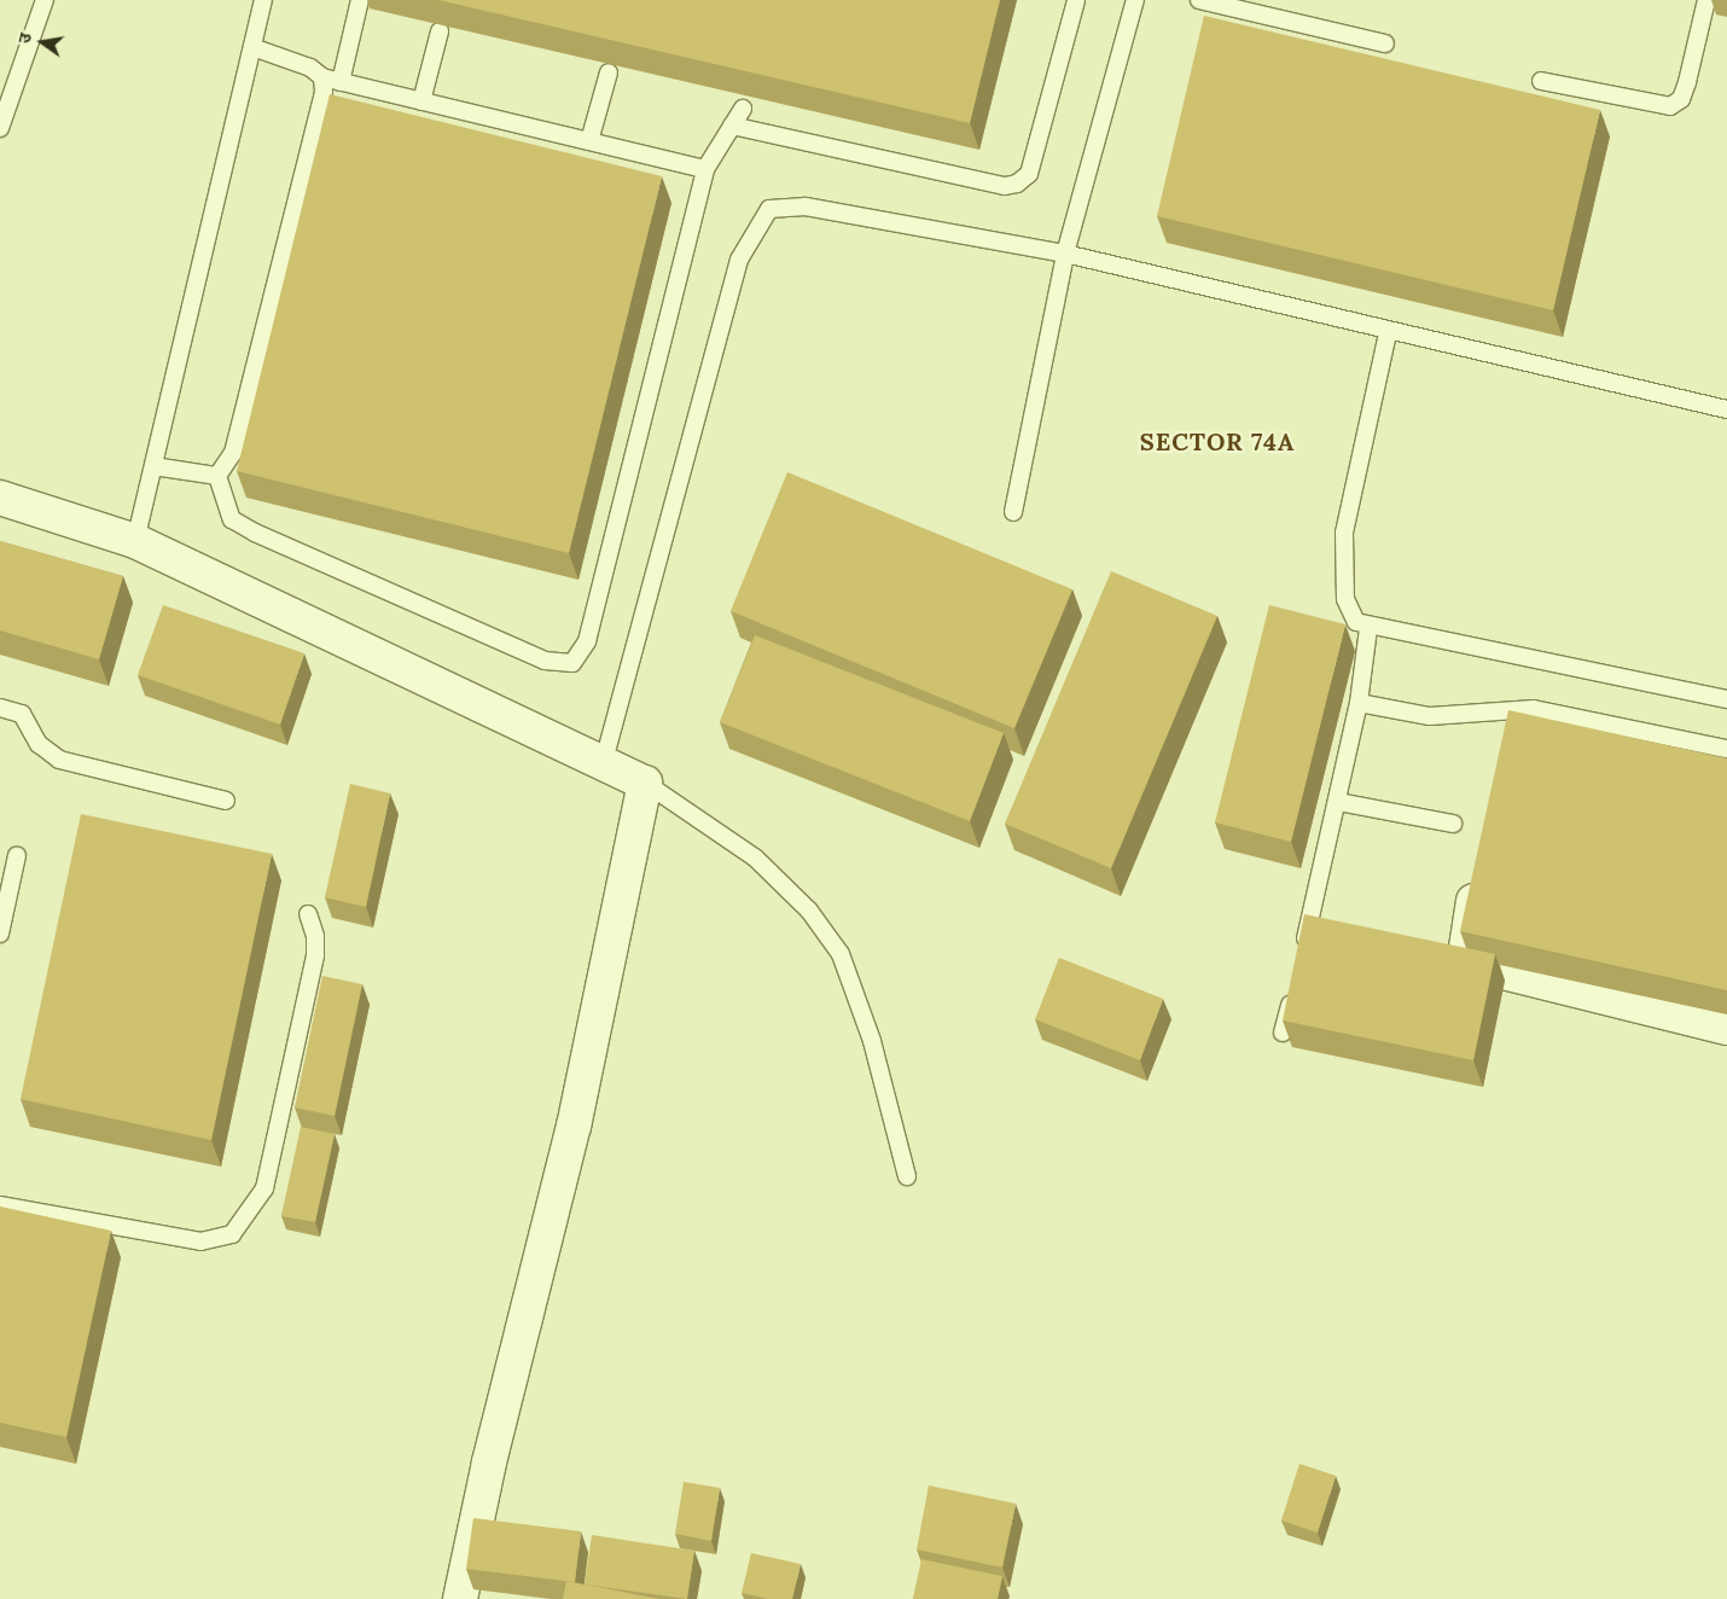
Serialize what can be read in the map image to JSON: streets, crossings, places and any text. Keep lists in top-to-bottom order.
{
  "districts": ["SECTOR 74A"],
  "north": "left"
}
